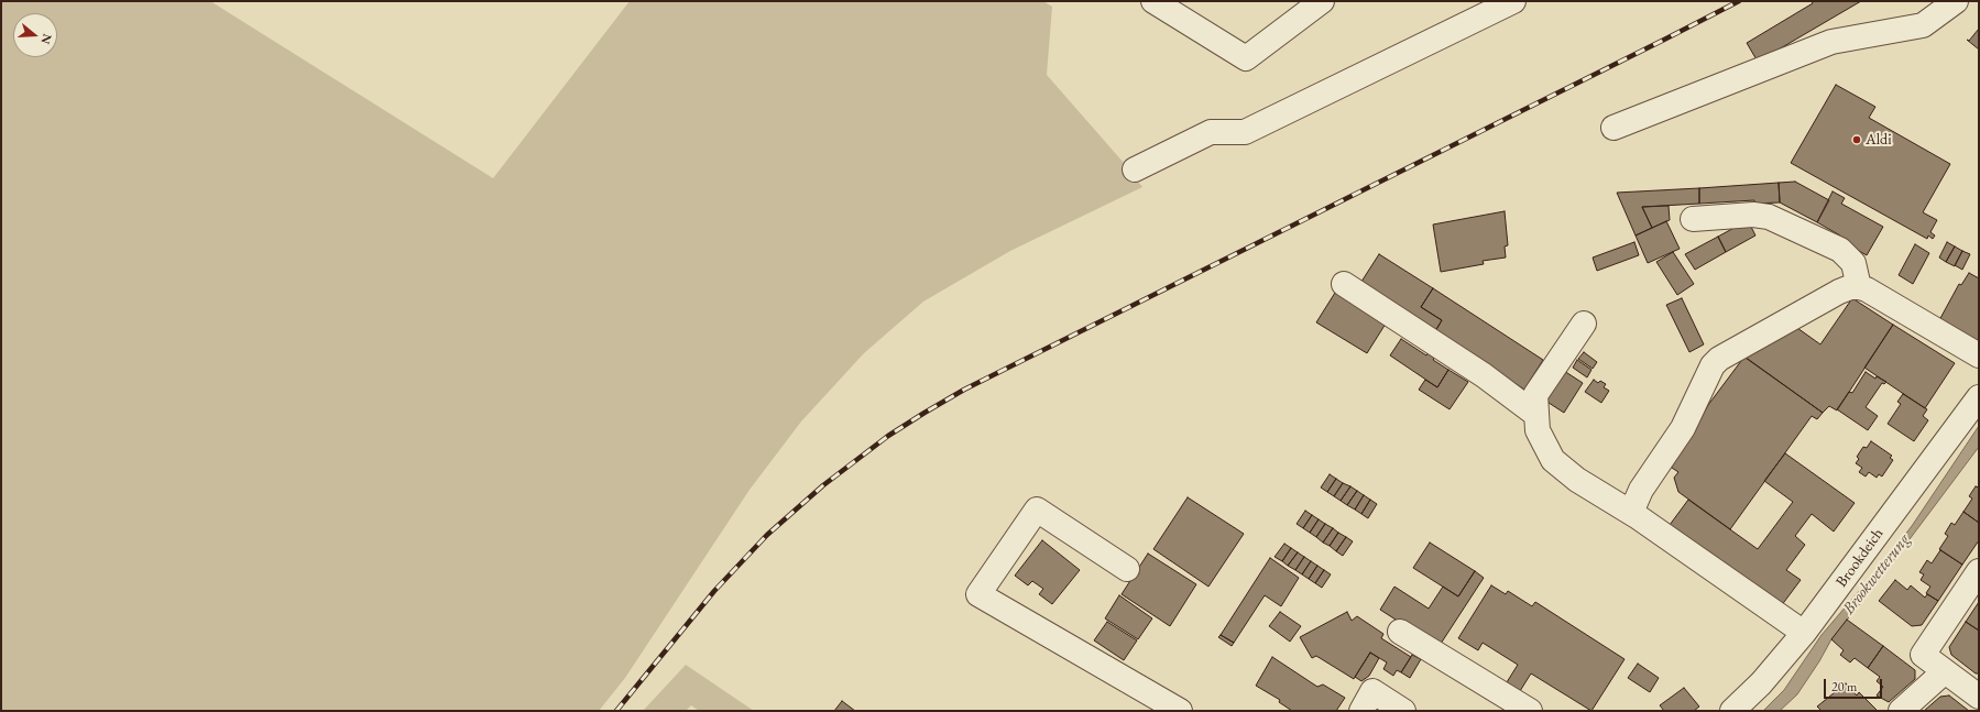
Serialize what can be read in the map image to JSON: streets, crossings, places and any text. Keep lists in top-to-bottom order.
{
  "streets": {
    "street": ["Brookdeich"]
  },
  "water": ["Brookwetterung"],
  "places": ["Aldi"],
  "scale_bar": "20 m",
  "north": "right"
}
